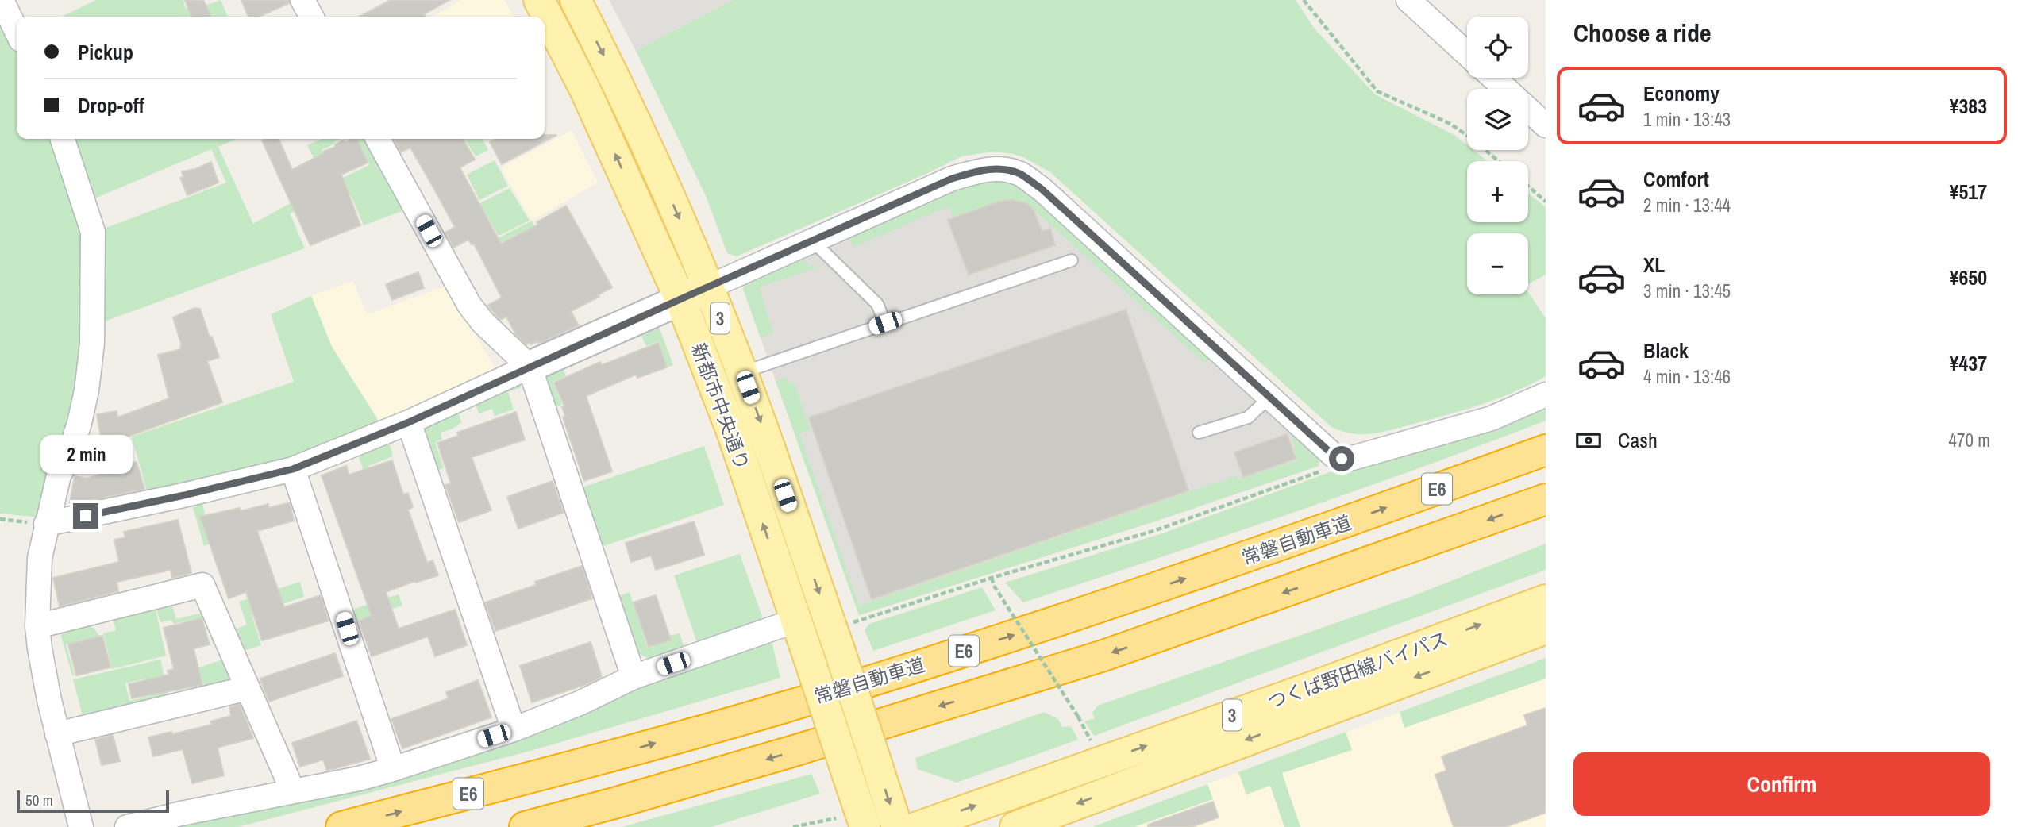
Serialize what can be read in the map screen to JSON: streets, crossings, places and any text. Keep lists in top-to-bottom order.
{
  "streets": {
    "highway": ["E6", "常磐自動車道"],
    "main road": ["3", "新都市中央通り", "つくば野田線バイパス"]
  },
  "scale_bar": "50 m",
  "page": {
    "heading": "Choose a ride",
    "map_buttons": ["+", "−"],
    "banner": ["Pickup", "Drop-off"],
    "list": [
      {
        "name": "Economy",
        "note": "1 min · 13:43",
        "value": "¥383"
      },
      {
        "name": "Comfort",
        "note": "2 min · 13:44",
        "value": "¥517"
      },
      {
        "name": "XL",
        "note": "3 min · 13:45",
        "value": "¥650"
      },
      {
        "name": "Black",
        "note": "4 min · 13:46",
        "value": "¥437"
      }
    ],
    "pay": ["Cash", "470 m"],
    "bubble": "2 min",
    "buttons": "Confirm",
    "scale": "50 m"
  }
}
